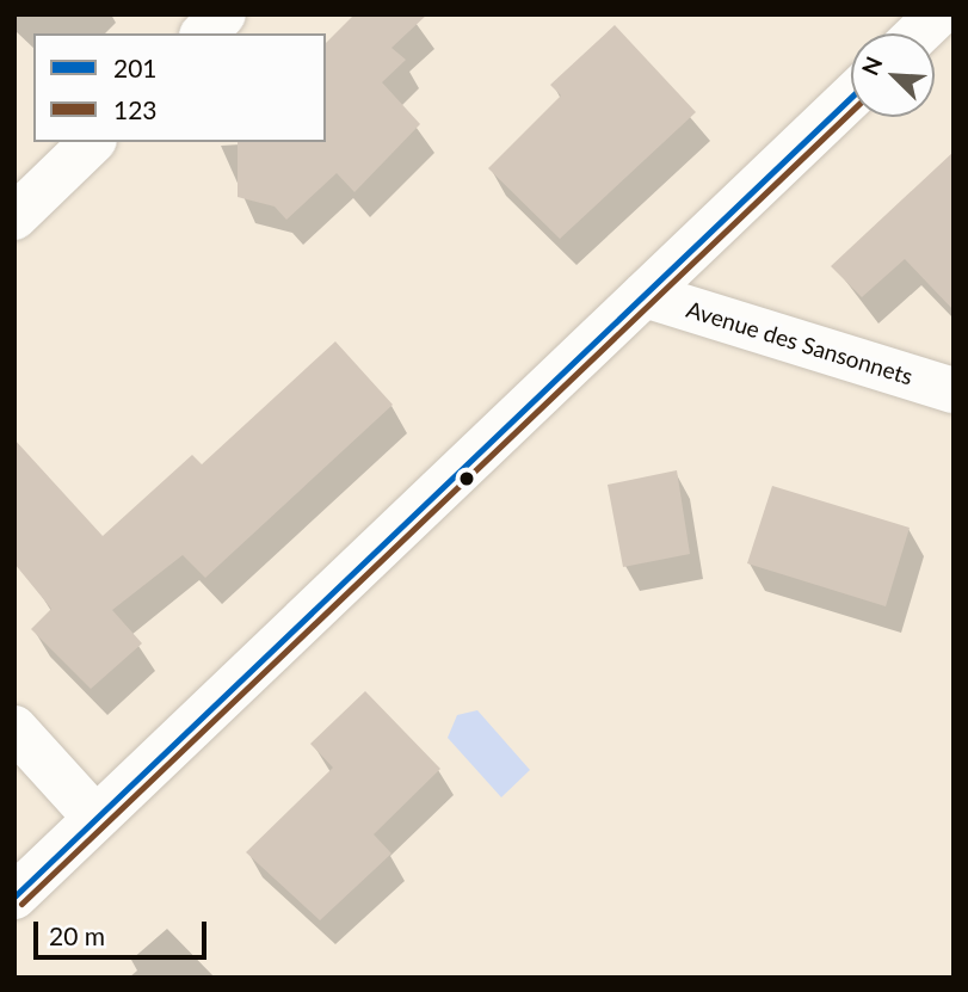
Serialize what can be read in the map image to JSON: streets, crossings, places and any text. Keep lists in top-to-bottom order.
{
  "streets": {
    "street": ["Avenue des Sansonnets"]
  },
  "lines": ["transit line 201", "transit line 123"],
  "legend": ["201", "123"],
  "scale_bar": "20 m",
  "north": "top left"
}
